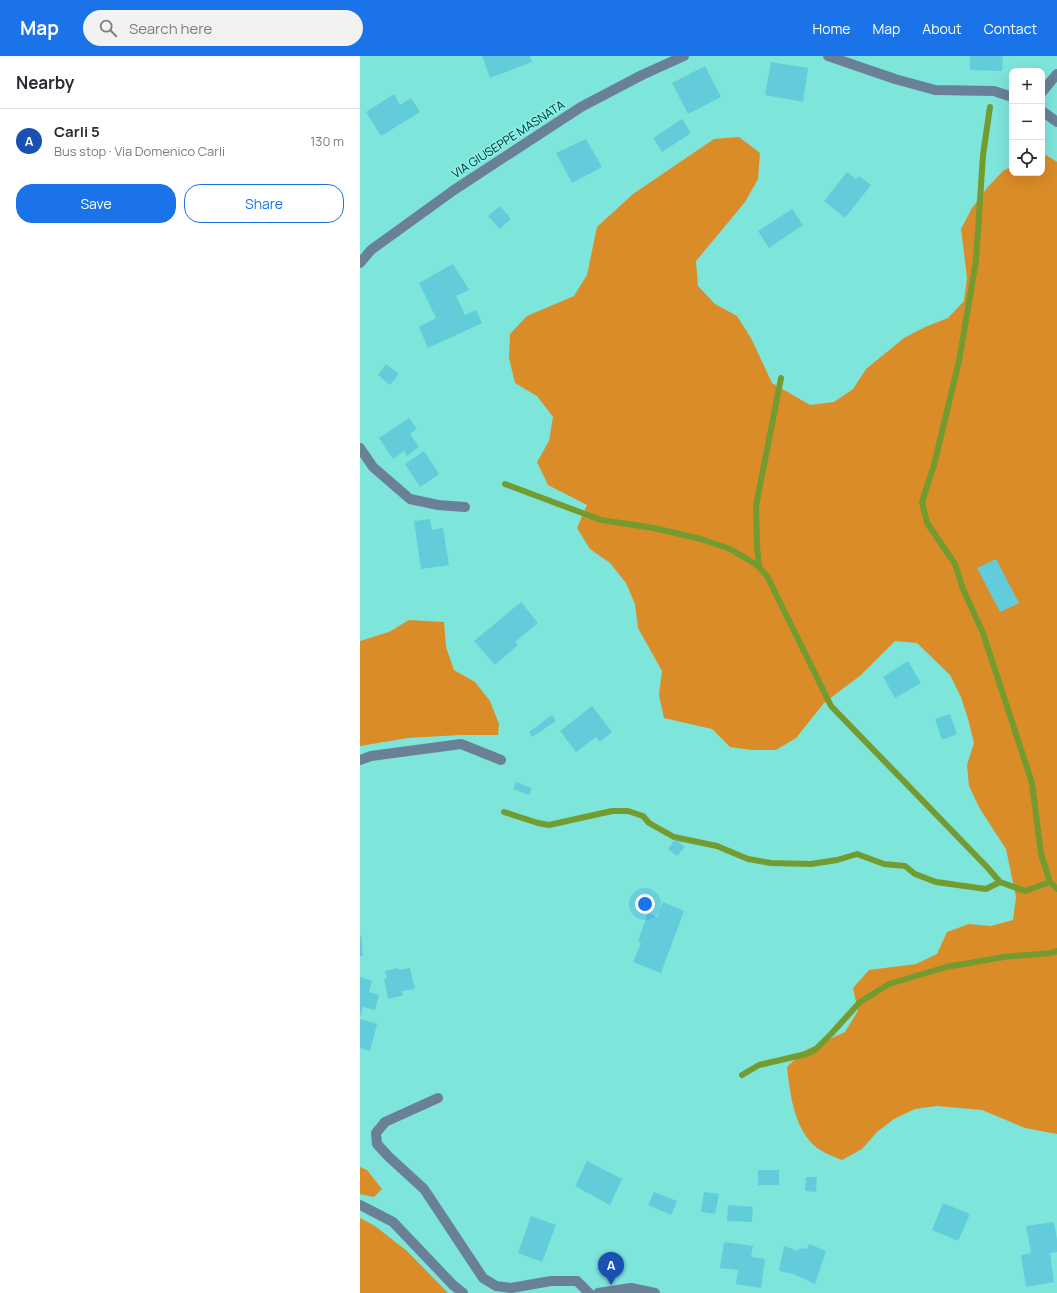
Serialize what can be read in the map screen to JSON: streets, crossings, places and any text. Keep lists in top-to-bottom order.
{
  "streets": {
    "street": ["VIA GIUSEPPE MASNATA"]
  },
  "page": {
    "header": "Map",
    "search": "Search here",
    "nav": [
      "Home",
      "Map",
      "About",
      "Contact"
    ],
    "heading": "Nearby",
    "map_buttons": ["+", "−"],
    "list": [
      {
        "mark": "A",
        "name": "Carli 5",
        "note": "Bus stop · Via Domenico Carli",
        "value": "130 m"
      }
    ],
    "buttons": ["Save", "Share"],
    "pins": "A"
  }
}
